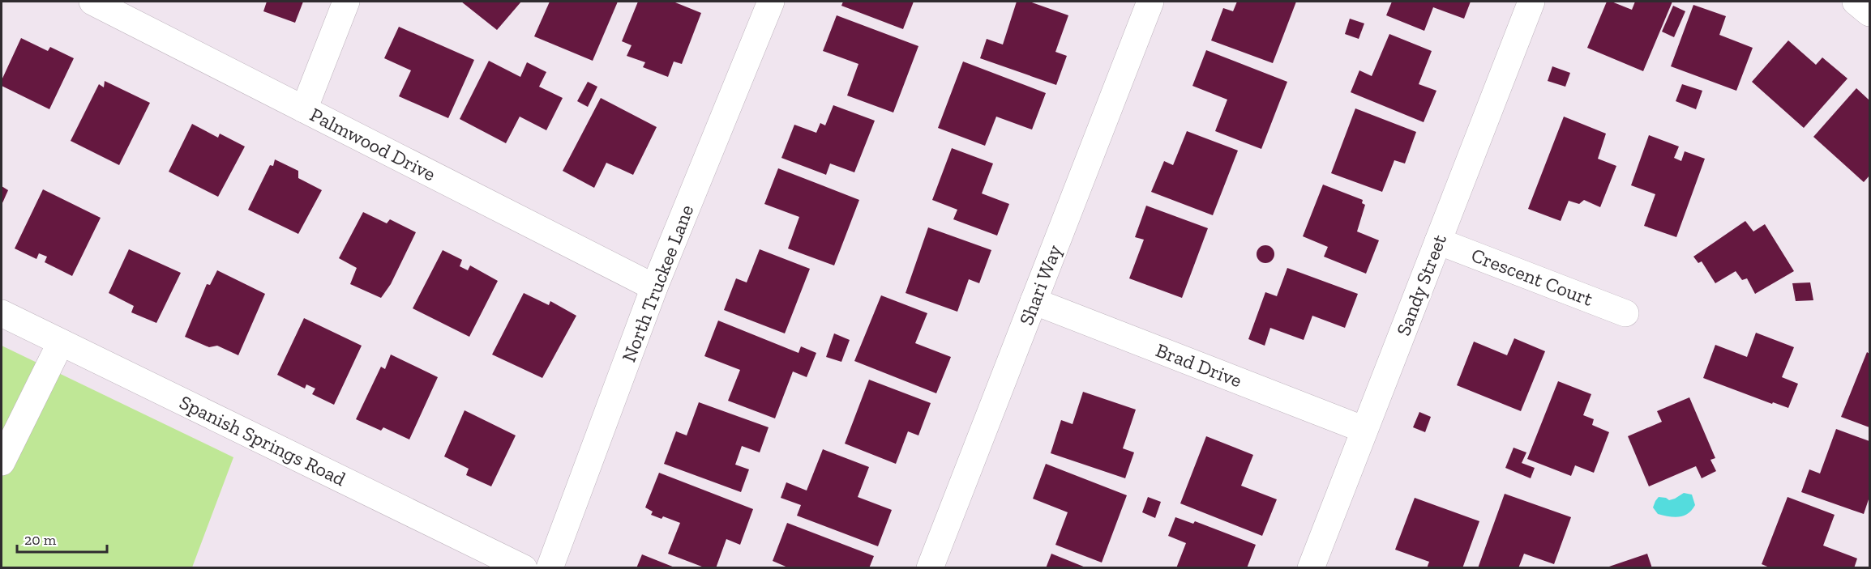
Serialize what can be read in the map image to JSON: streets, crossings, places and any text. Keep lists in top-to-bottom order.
{
  "streets": {
    "street": [
      "Palmwood Drive",
      "Crescent Court",
      "North Truckee Lane",
      "Shari Way",
      "Sandy Street",
      "Brad Drive",
      "Spanish Springs Road"
    ]
  },
  "crossings": [
    ["Palmwood Drive", "North Truckee Lane"],
    ["Crescent Court", "Sandy Street"],
    ["Shari Way", "Brad Drive"],
    ["Sandy Street", "Brad Drive"]
  ],
  "scale_bar": "20 m"
}
